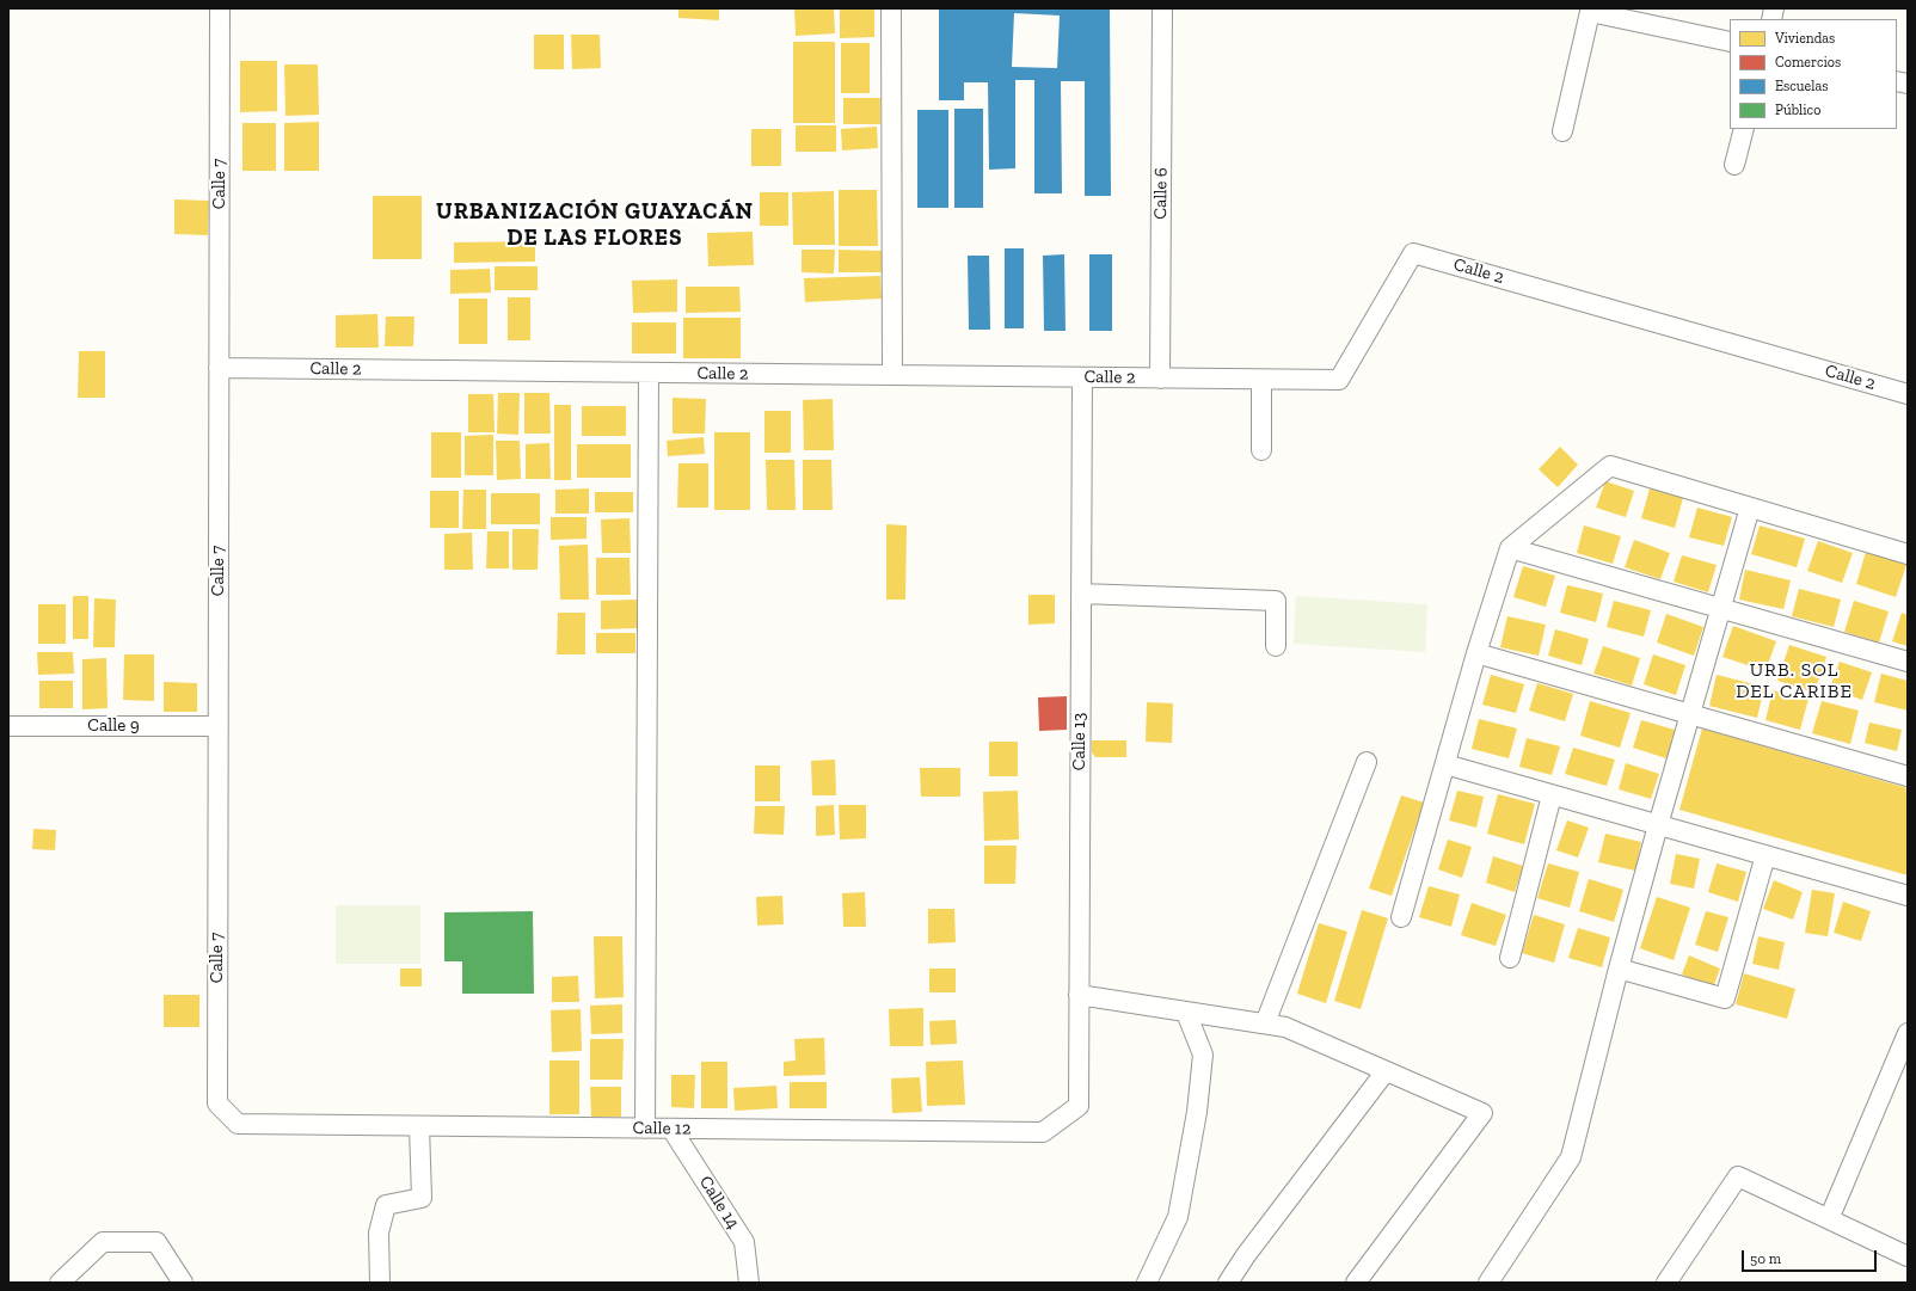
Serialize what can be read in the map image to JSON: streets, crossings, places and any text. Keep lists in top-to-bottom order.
{
  "streets": {
    "street": [
      "Calle 7",
      "Calle 6",
      "Calle 2",
      "Calle 9",
      "Calle 13",
      "Calle 12",
      "Calle 14"
    ]
  },
  "crossings": [
    ["Calle 7", "Calle 2"],
    ["Calle 7", "Calle 9"],
    ["Calle 7", "Calle 12"],
    ["Calle 6", "Calle 2"],
    ["Calle 2", "Calle 13"],
    ["Calle 13", "Calle 12"],
    ["Calle 12", "Calle 14"]
  ],
  "districts": ["URBANIZACIÓN GUAYACÁN DE LAS FLORES", "URB. SOL DEL CARIBE"],
  "legend": [
    "Viviendas",
    "Comercios",
    "Escuelas",
    "Público"
  ],
  "scale_bar": "50 m"
}
